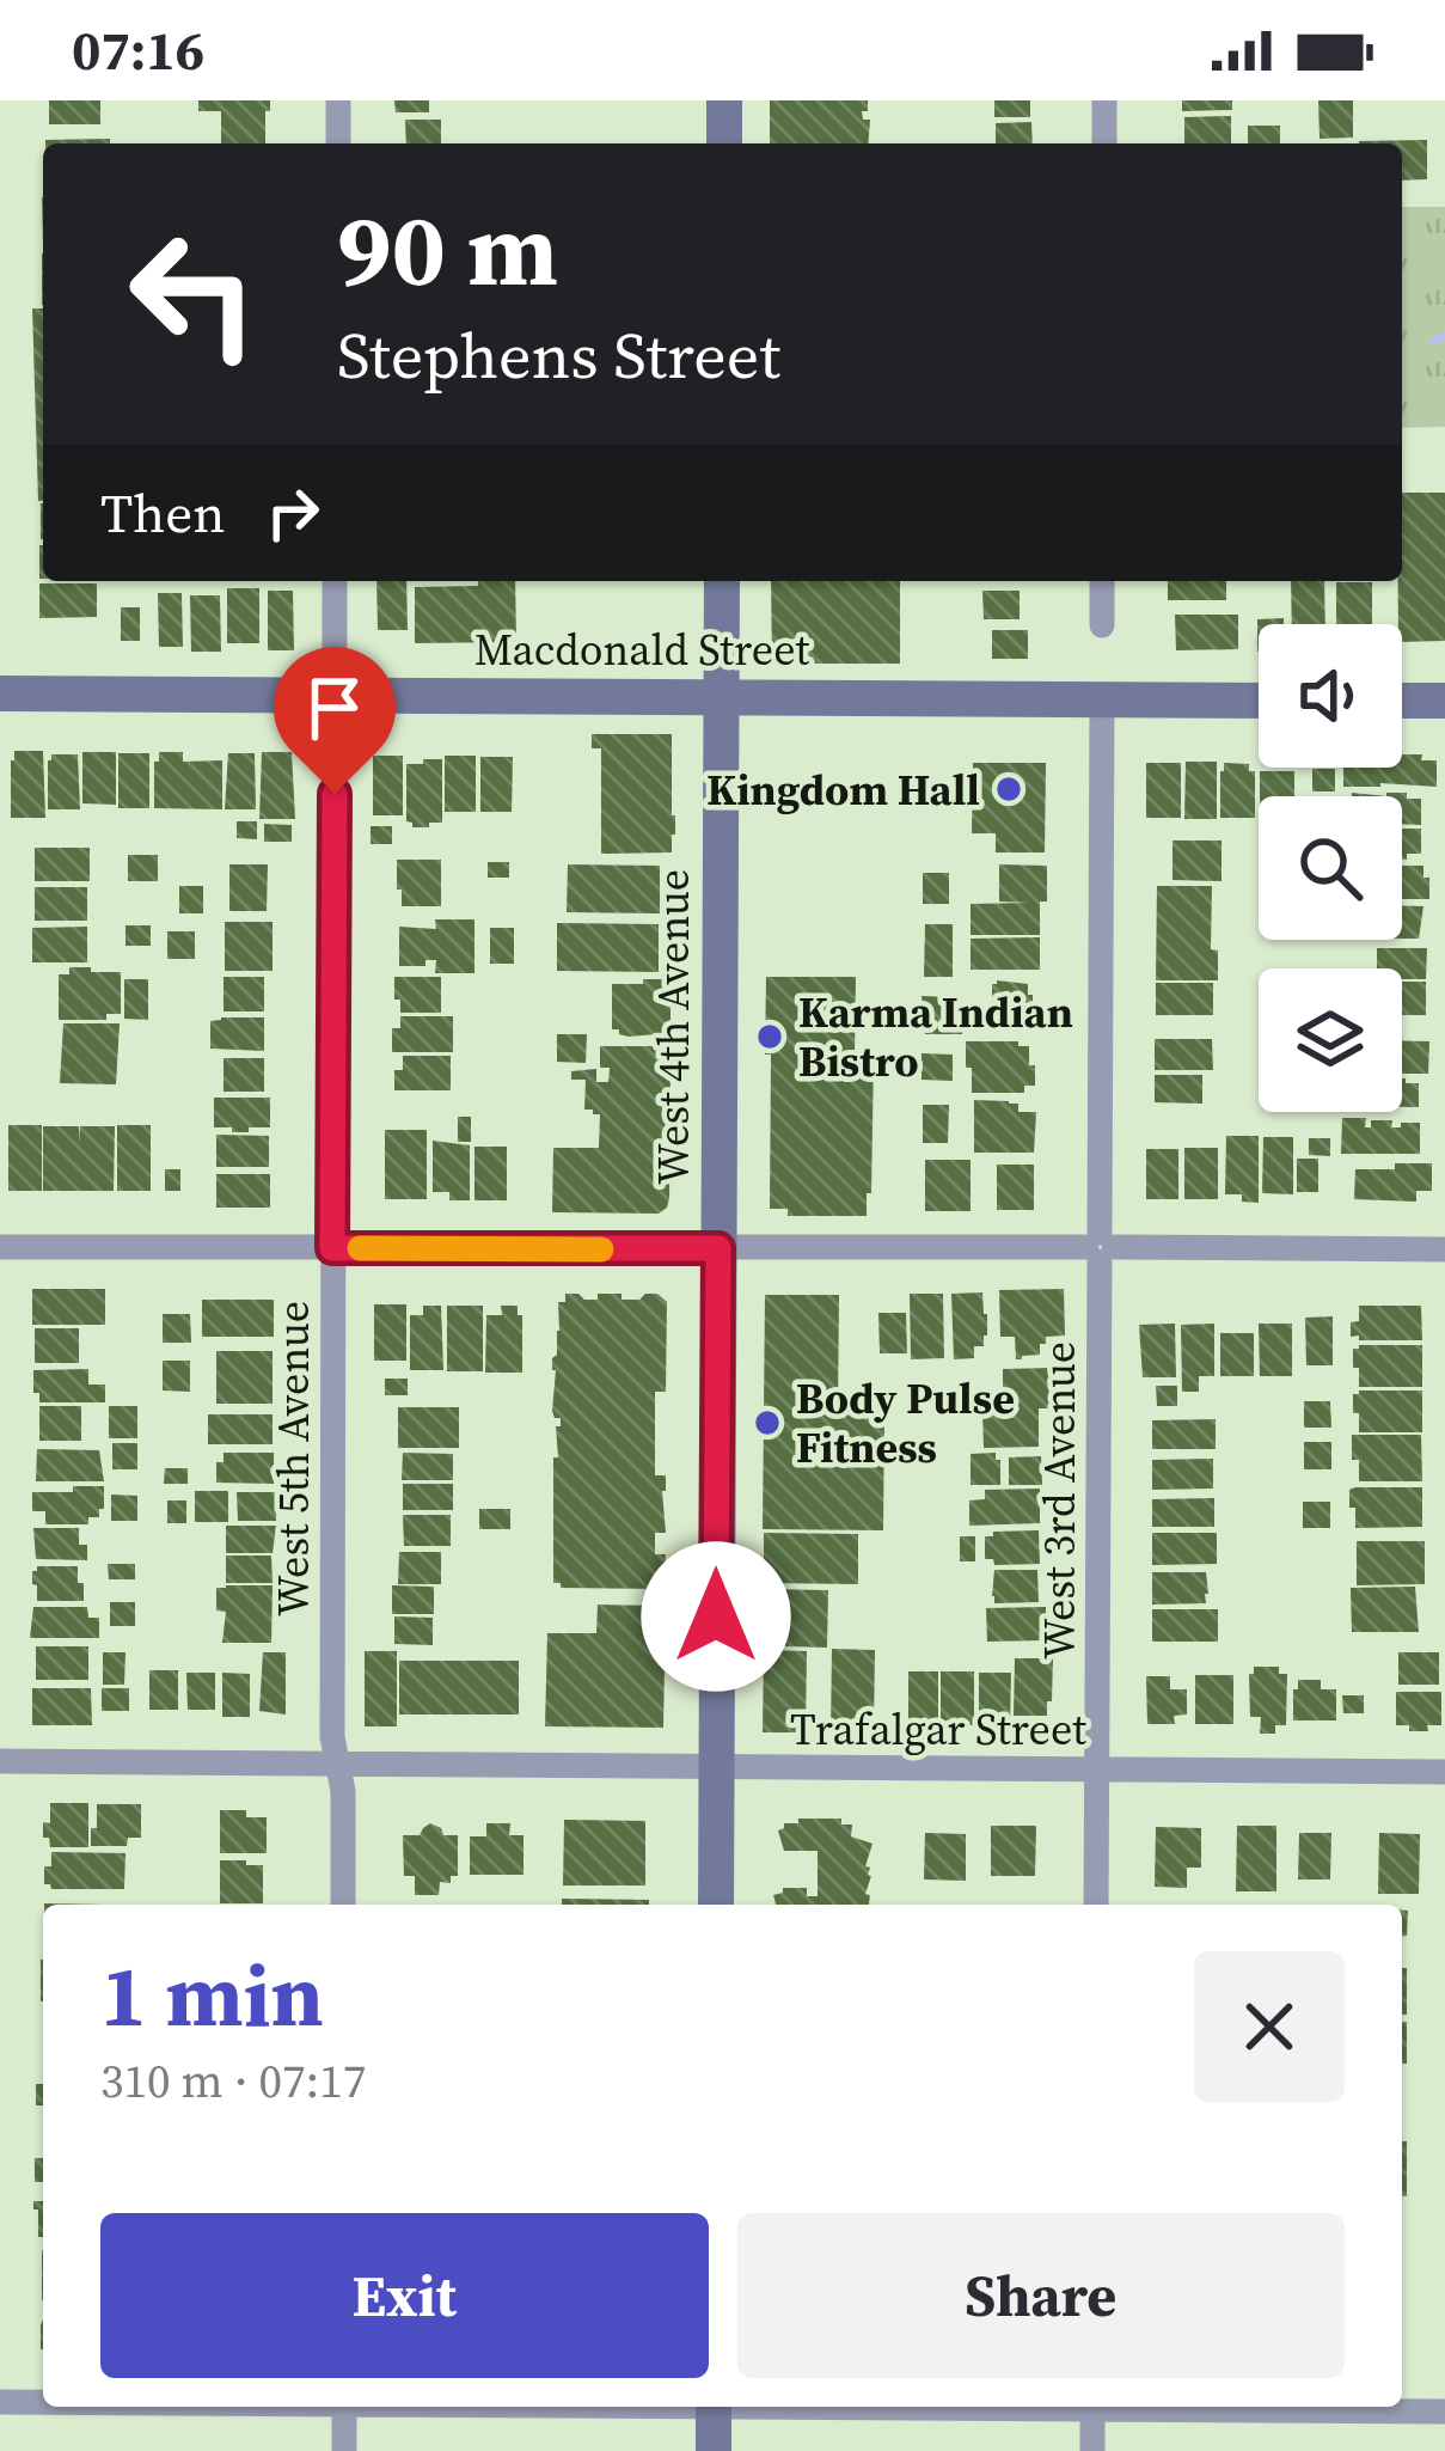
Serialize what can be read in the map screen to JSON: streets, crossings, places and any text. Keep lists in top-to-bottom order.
{
  "streets": {
    "main road": ["Macdonald Street", "West 4th Avenue"],
    "street": ["West 5th Avenue", "West 3rd Avenue", "Trafalgar Street"]
  },
  "crossings": [
    ["Macdonald Street", "West 4th Avenue"],
    ["Macdonald Street", "West 5th Avenue"],
    ["Macdonald Street", "West 3rd Avenue"],
    ["West 4th Avenue", "Trafalgar Street"],
    ["West 5th Avenue", "Trafalgar Street"],
    ["West 3rd Avenue", "Trafalgar Street"]
  ],
  "places": ["Kingdom Hall", "Karma Indian Bistro", "Body Pulse Fitness"],
  "page": {
    "status": "07:16",
    "turn": ["90 m", "Stephens Street"],
    "then": "Then",
    "heading": ["1 min", "310 m · 07:17"],
    "buttons": ["Exit", "Share"]
  }
}
